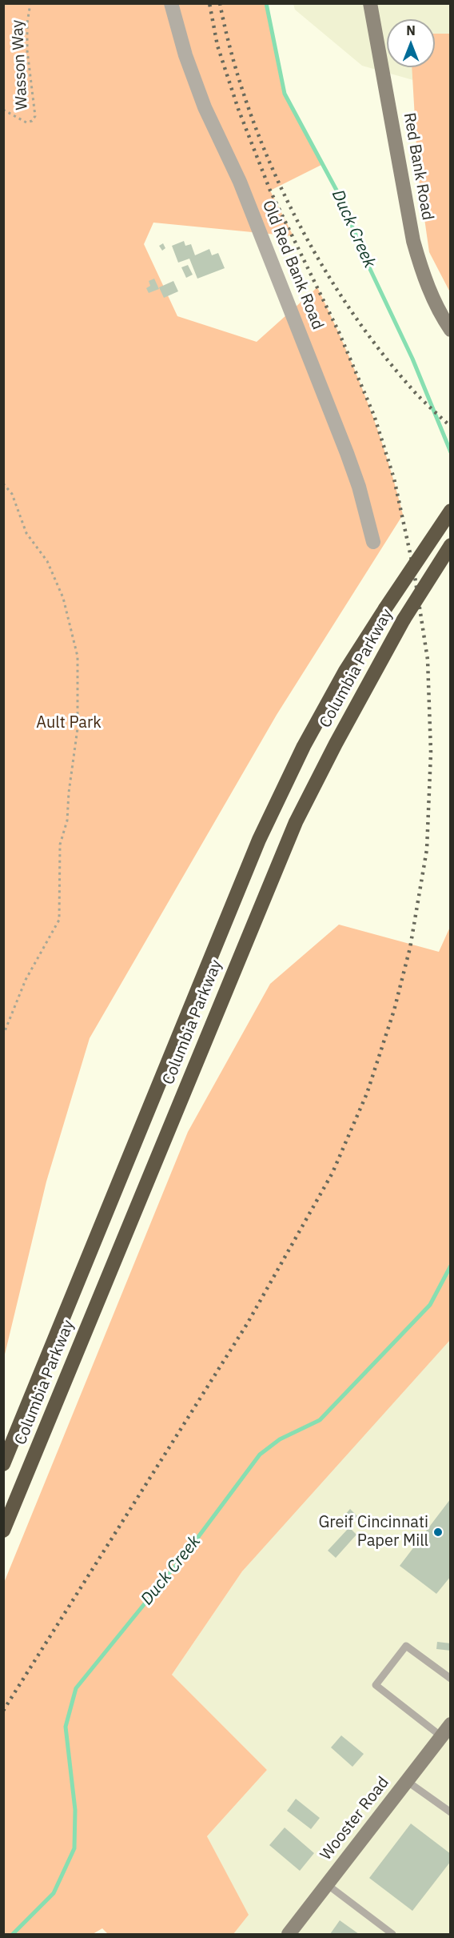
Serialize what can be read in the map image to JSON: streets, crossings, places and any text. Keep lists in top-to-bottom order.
{
  "streets": {
    "highway": ["Columbia Parkway"],
    "street": ["Red Bank Road", "Old Red Bank Road", "Wooster Road"],
    "path": ["Wasson Way"]
  },
  "water": ["Duck Creek"],
  "parks": ["Ault Park"],
  "places": ["Greif Cincinnati Paper Mill"],
  "north": "top"
}
